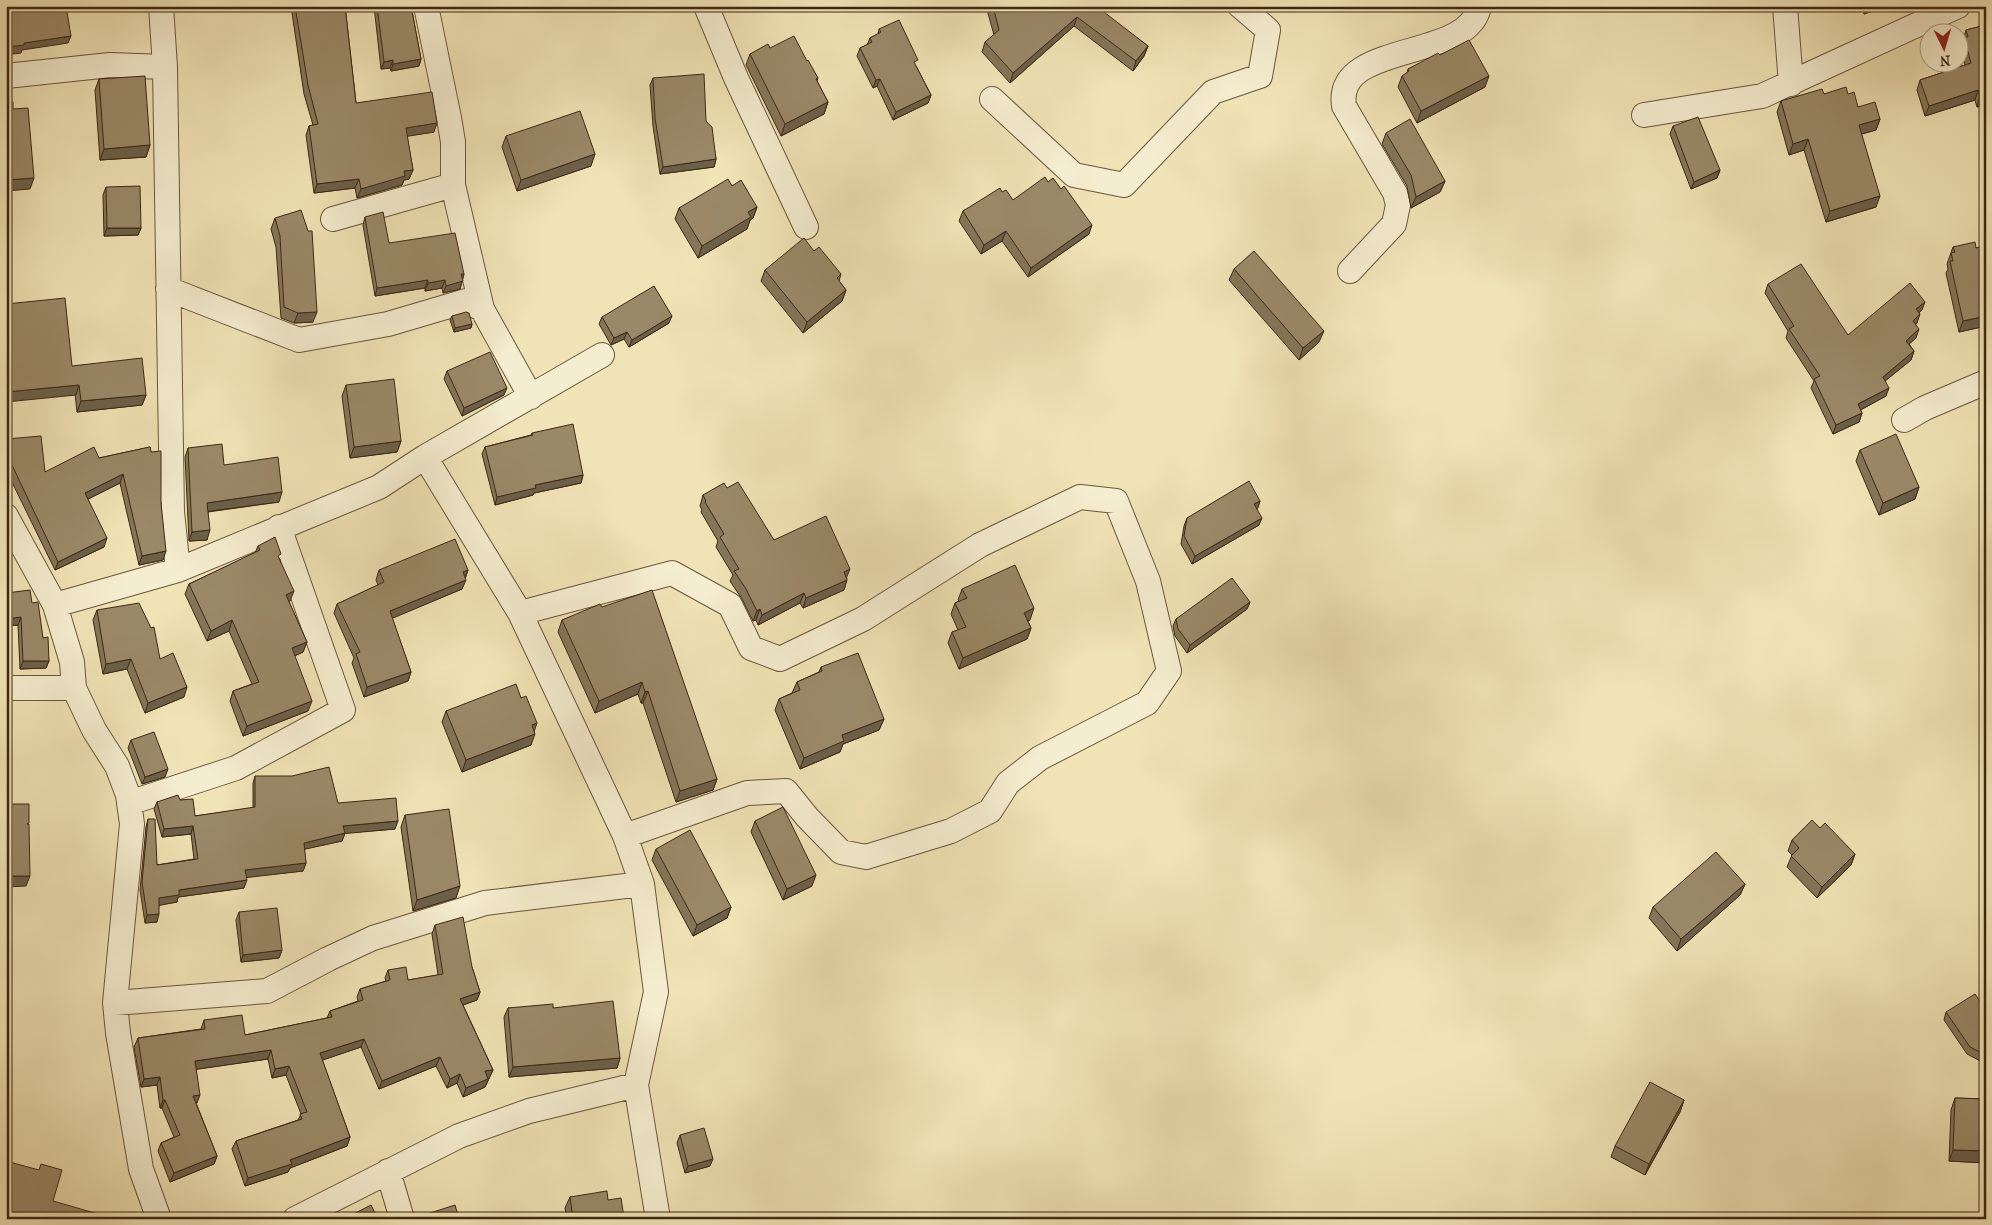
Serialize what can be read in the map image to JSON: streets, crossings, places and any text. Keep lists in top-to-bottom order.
{
  "north": "bottom"
}
